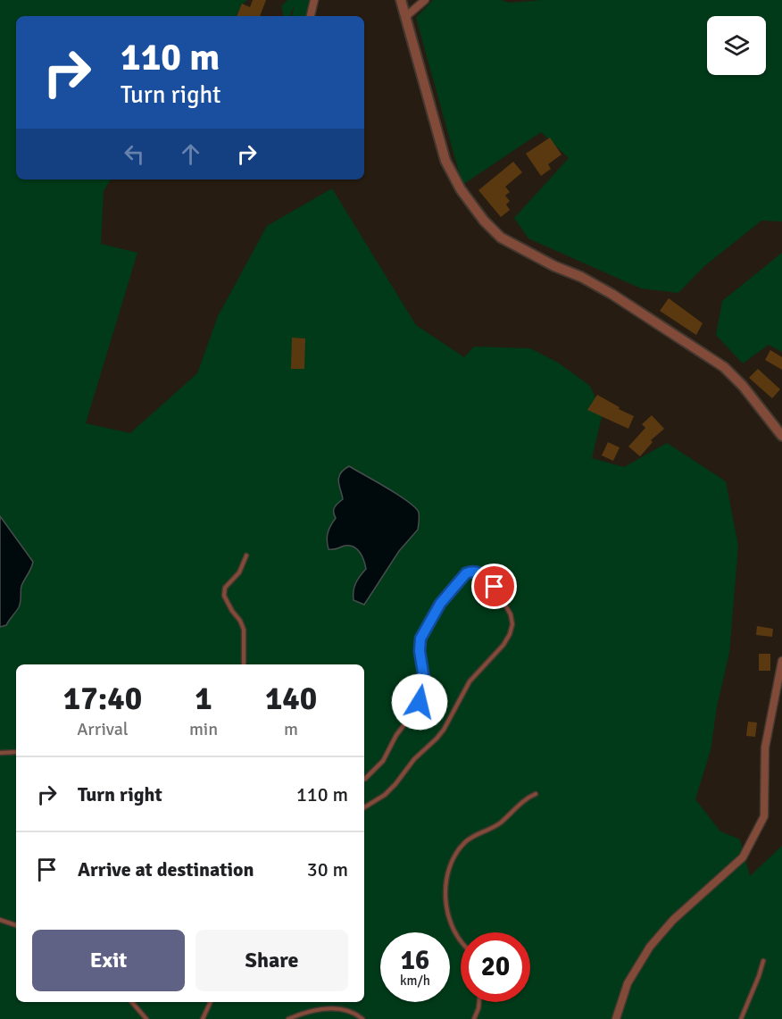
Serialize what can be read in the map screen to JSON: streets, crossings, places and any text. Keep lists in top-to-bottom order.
{
  "page": {
    "turn": ["110 m", "Turn right"],
    "eta": [
      "17:40",
      "Arrival",
      "1",
      "min",
      "140",
      "m"
    ],
    "list": [
      {
        "name": "Turn right",
        "value": "110 m"
      },
      {
        "name": "Arrive at destination",
        "value": "30 m"
      }
    ],
    "buttons": ["Exit", "Share"],
    "speed": "16 km/h",
    "limit": "20"
  }
}
